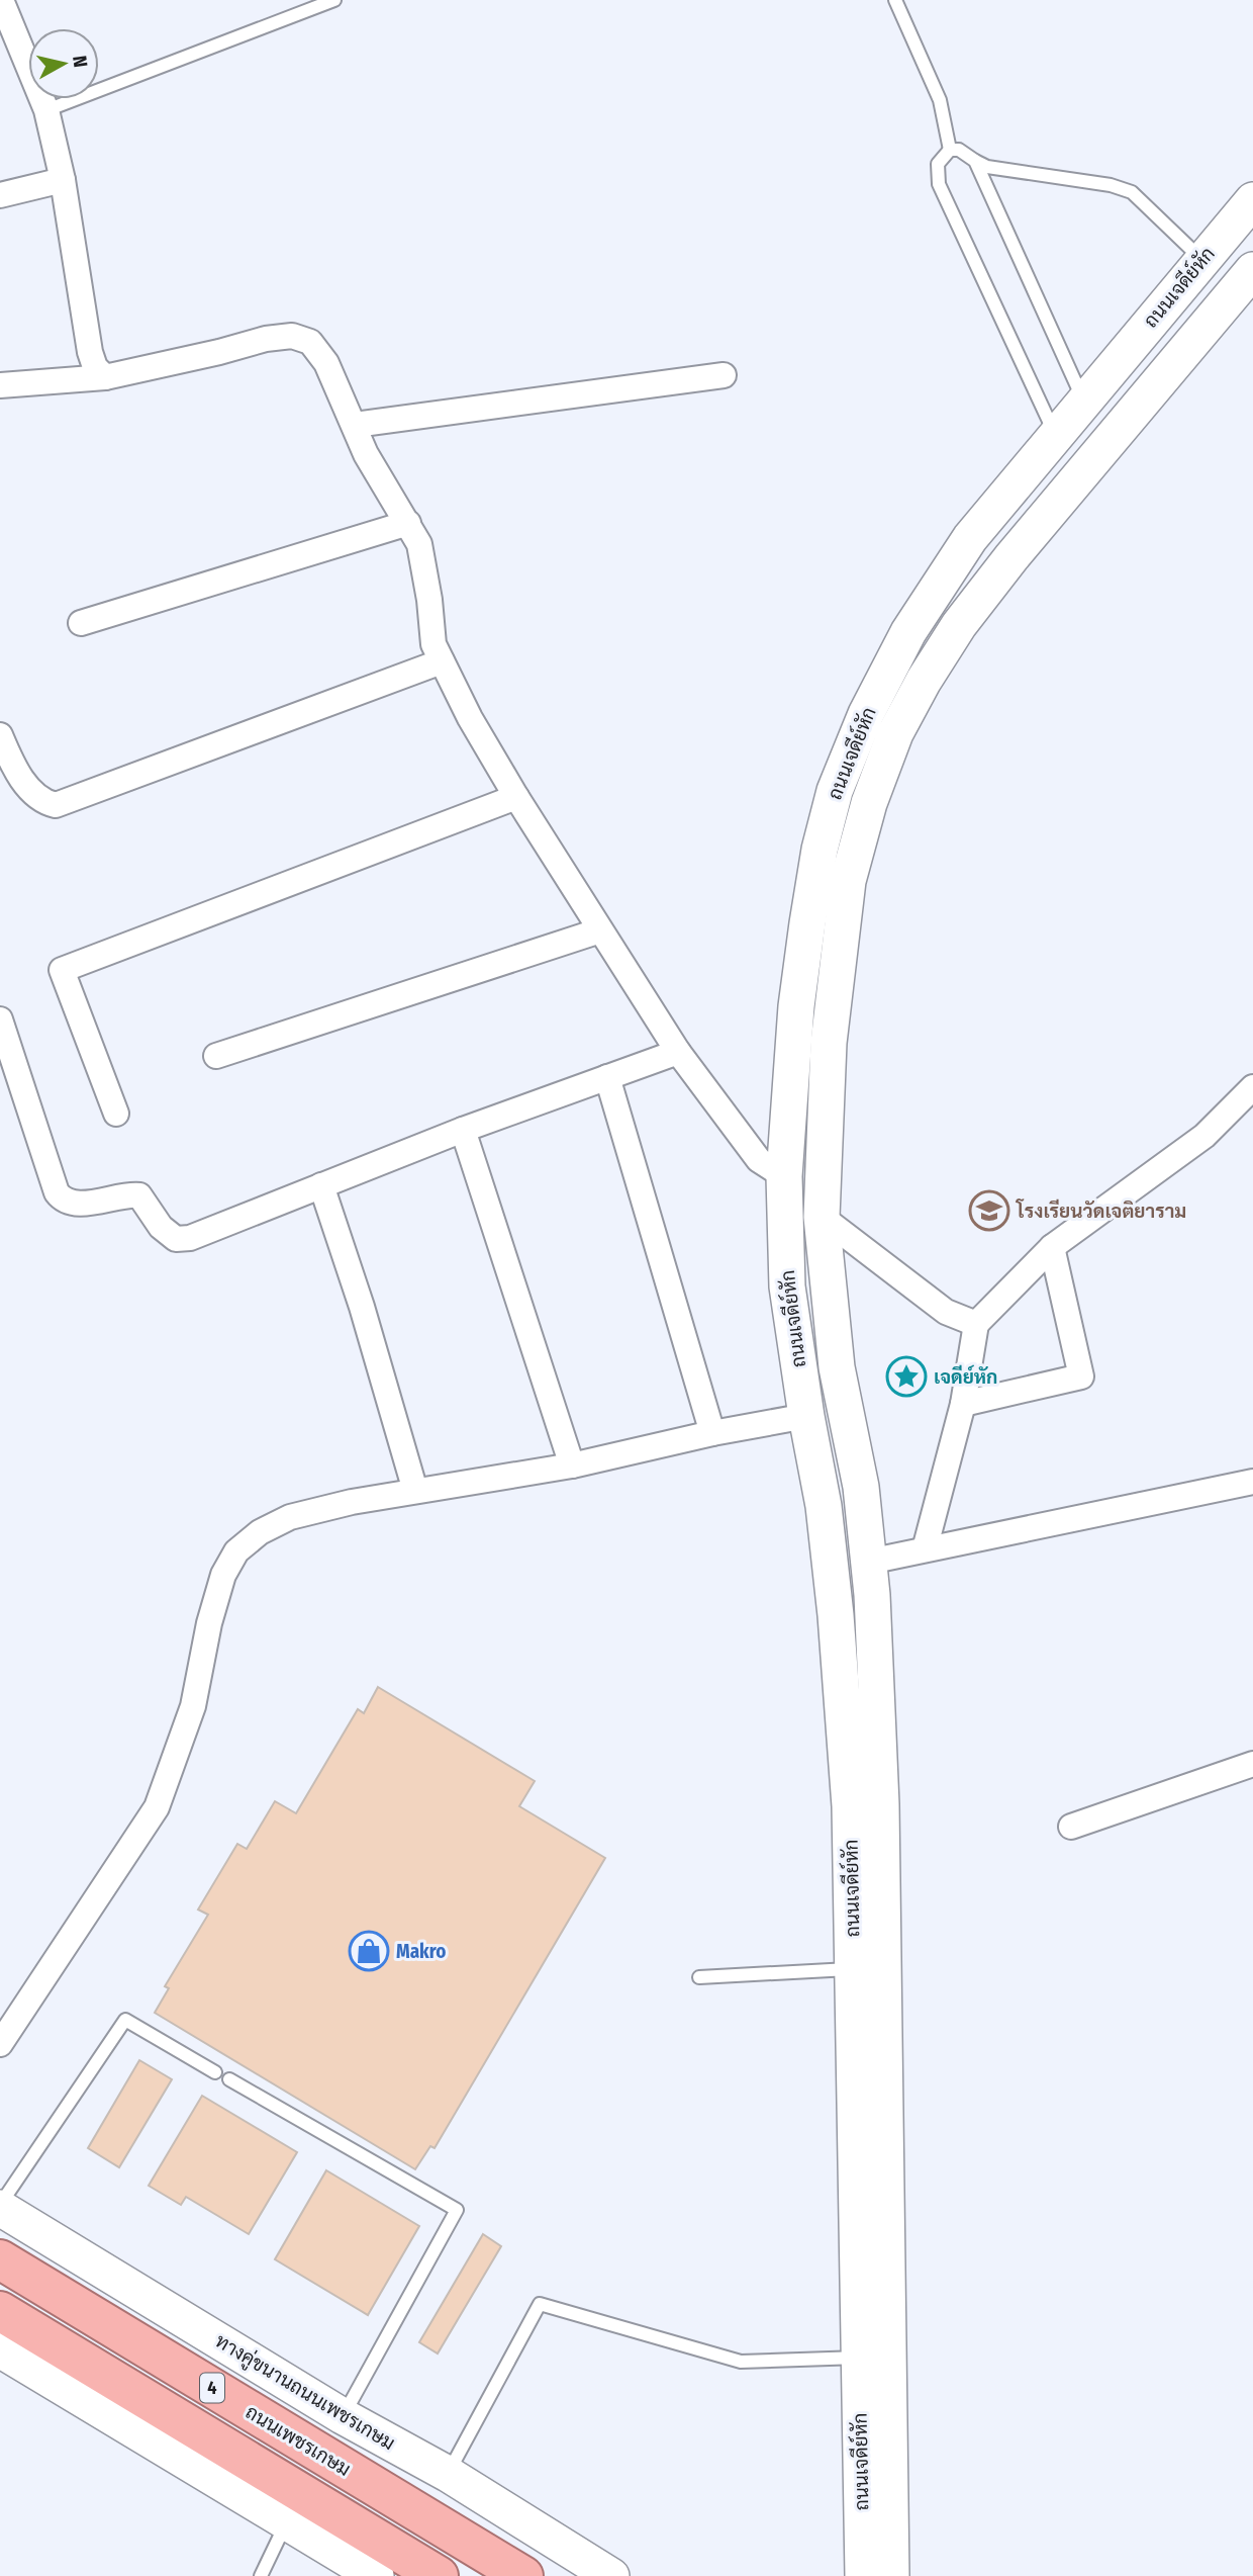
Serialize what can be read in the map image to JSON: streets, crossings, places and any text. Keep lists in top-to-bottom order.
{
  "streets": {
    "highway": ["4", "ถนนเพชรเกษม"],
    "main road": ["ถนนเจดีย์หัก", "ทางคู่ขนานถนนเพชรเกษม"]
  },
  "places": {
    "school or university": ["โรงเรียนวัดเจติยาราม"],
    "place": ["เจดีย์หัก"],
    "shop": ["Makro"]
  },
  "north": "right"
}
